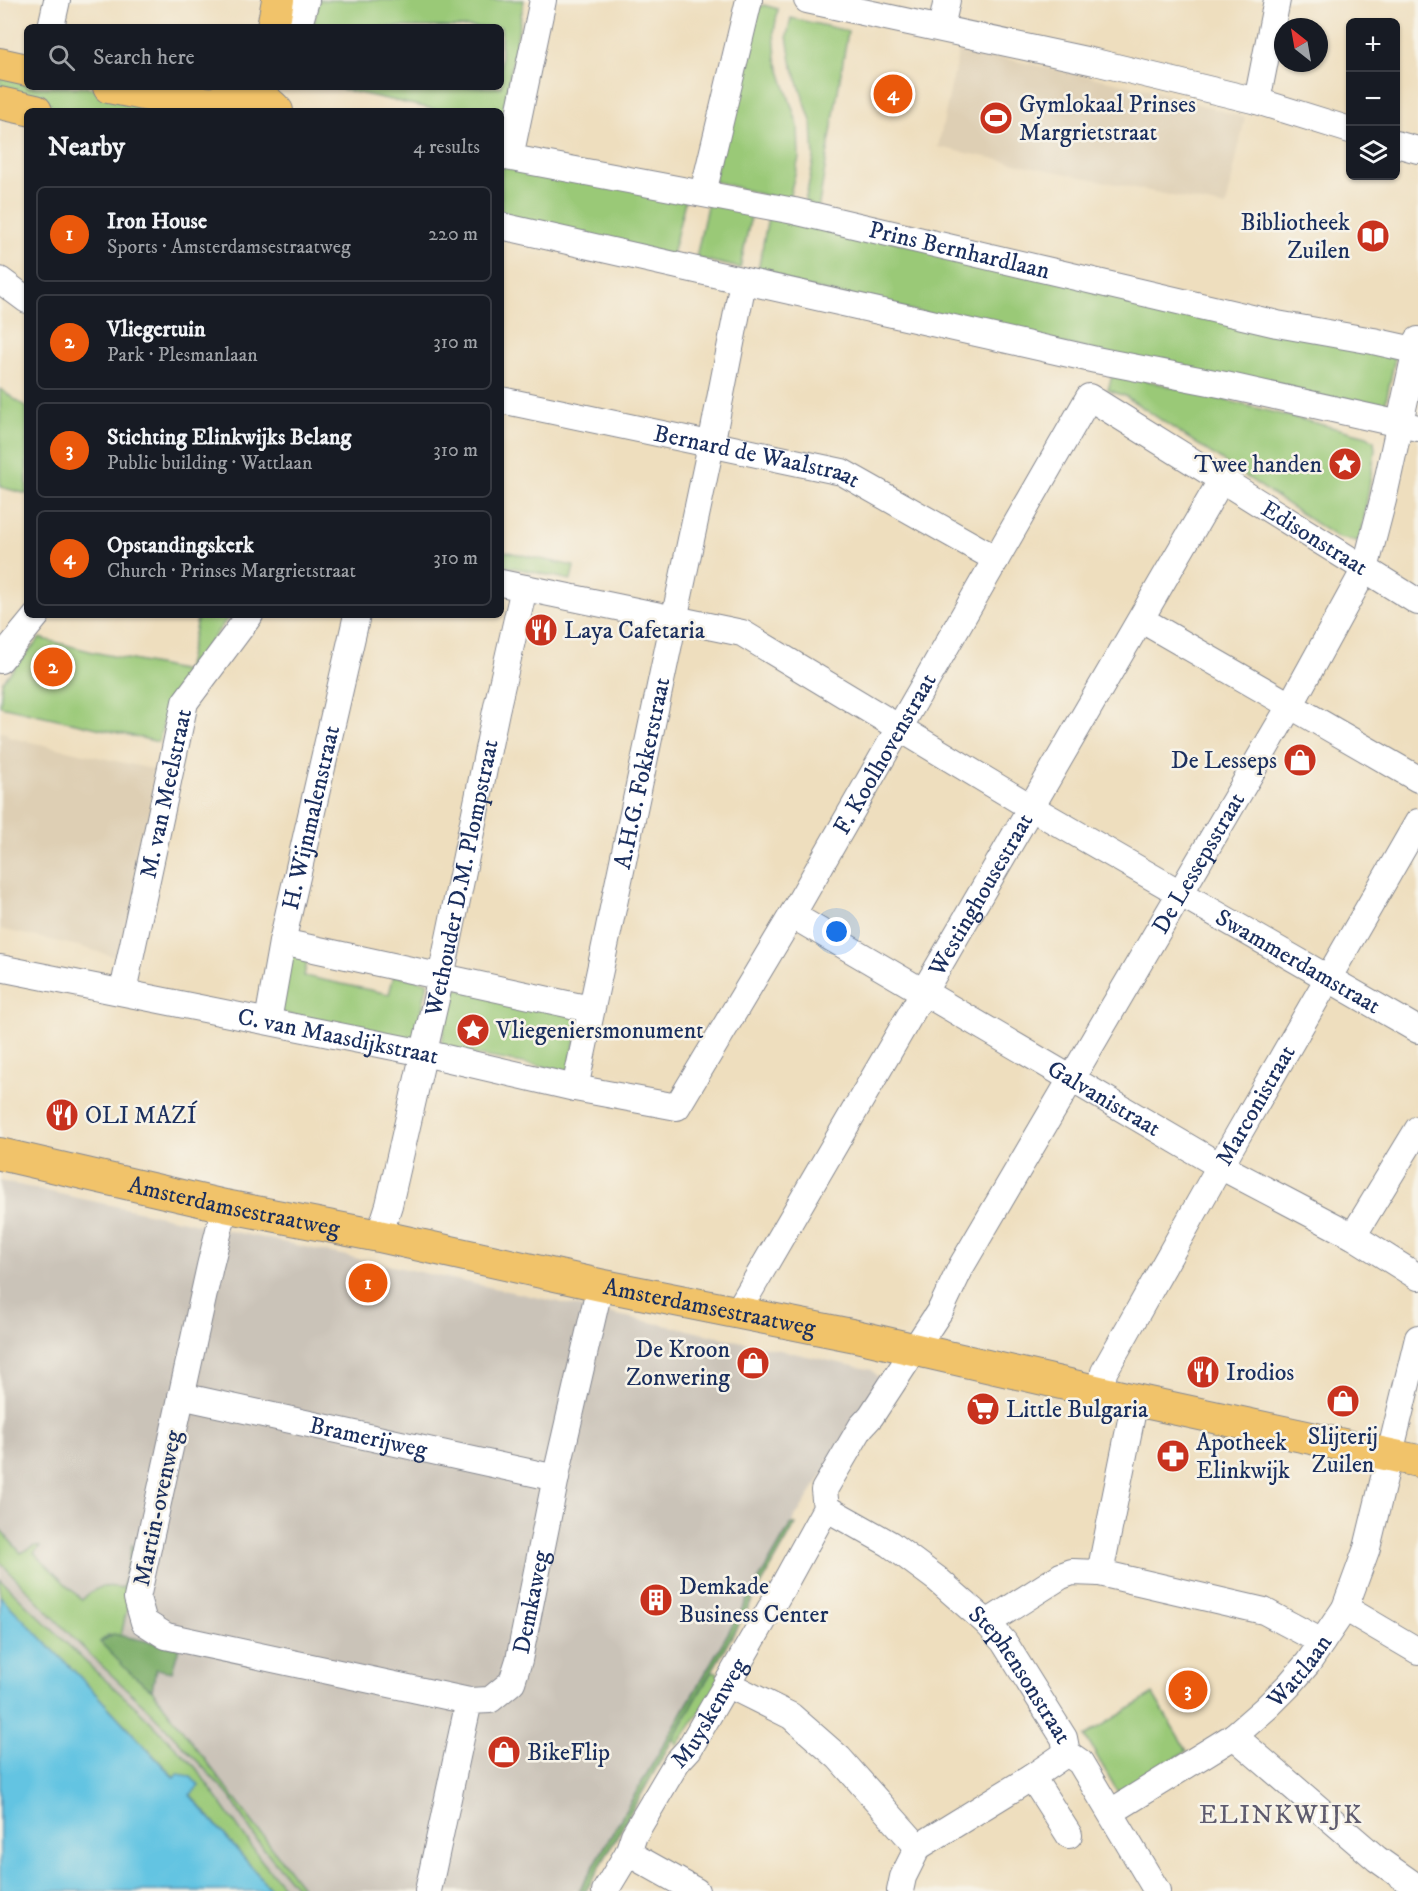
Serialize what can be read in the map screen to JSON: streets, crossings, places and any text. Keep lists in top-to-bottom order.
{
  "streets": {
    "main road": ["Amsterdamsestraatweg"],
    "street": [
      "Prins Bernhardlaan",
      "Bernard de Waalstraat",
      "Edisonstraat",
      "F. Koolhovenstraat",
      "A.H.G. Fokkerstraat",
      "M. van Meelstraat",
      "H. Wijnmalenstraat",
      "De Lessepsstraat",
      "Wethouder D.M. Plompstraat",
      "Westinghousestraat",
      "Swammerdamstraat",
      "C. van Maasdijkstraat",
      "Galvanistraat",
      "Marconistraat",
      "Bramerijweg",
      "Martin-ovenweg",
      "Demkaweg",
      "Wattlaan",
      "Stephensonstraat",
      "Muyskenweg"
    ]
  },
  "crossings": [
    ["Prins Bernhardlaan", "De Lessepsstraat"],
    ["Bernard de Waalstraat", "F. Koolhovenstraat"],
    ["Bernard de Waalstraat", "A.H.G. Fokkerstraat"],
    ["Edisonstraat", "F. Koolhovenstraat"],
    ["Edisonstraat", "De Lessepsstraat"],
    ["Edisonstraat", "Westinghousestraat"],
    ["F. Koolhovenstraat", "Swammerdamstraat"],
    ["F. Koolhovenstraat", "C. van Maasdijkstraat"],
    ["F. Koolhovenstraat", "Galvanistraat"],
    ["A.H.G. Fokkerstraat", "Swammerdamstraat"],
    ["A.H.G. Fokkerstraat", "C. van Maasdijkstraat"],
    ["M. van Meelstraat", "C. van Maasdijkstraat"],
    ["H. Wijnmalenstraat", "C. van Maasdijkstraat"],
    ["De Lessepsstraat", "Swammerdamstraat"],
    ["De Lessepsstraat", "Galvanistraat"],
    ["De Lessepsstraat", "Amsterdamsestraatweg"],
    ["De Lessepsstraat", "Muyskenweg"],
    ["Wethouder D.M. Plompstraat", "Swammerdamstraat"],
    ["Wethouder D.M. Plompstraat", "C. van Maasdijkstraat"],
    ["Wethouder D.M. Plompstraat", "Amsterdamsestraatweg"],
    ["Westinghousestraat", "Swammerdamstraat"],
    ["Westinghousestraat", "Galvanistraat"],
    ["Westinghousestraat", "Amsterdamsestraatweg"],
    ["Swammerdamstraat", "Marconistraat"],
    ["Galvanistraat", "Marconistraat"],
    ["Marconistraat", "Amsterdamsestraatweg"],
    ["Amsterdamsestraatweg", "Martin-ovenweg"],
    ["Amsterdamsestraatweg", "Demkaweg"],
    ["Amsterdamsestraatweg", "Wattlaan"],
    ["Amsterdamsestraatweg", "Muyskenweg"],
    ["Bramerijweg", "Martin-ovenweg"],
    ["Bramerijweg", "Demkaweg"],
    ["Martin-ovenweg", "Demkaweg"],
    ["Wattlaan", "Stephensonstraat"],
    ["Stephensonstraat", "Muyskenweg"]
  ],
  "districts": ["ELINKWIJK"],
  "places": {
    "sports": ["Gymlokaal Prinses Margrietstraat"],
    "library": ["Bibliotheek Zuilen"],
    "place": ["Twee handen", "Vliegeniersmonument"],
    "restaurant": ["Laya Cafetaria", "OLI MAZÍ", "Irodios"],
    "shop": [
      "De Lesseps",
      "De Kroon Zonwering",
      "Slijterij Zuilen",
      "BikeFlip"
    ],
    "supermarket": ["Little Bulgaria"],
    "pharmacy": ["Apotheek Elinkwijk"],
    "building": ["Demkade Business Center"]
  },
  "north": "top left",
  "page": {
    "map_buttons": ["+", "−"],
    "search": "Search here",
    "pins": [
      "4",
      "2",
      "1",
      "3"
    ],
    "heading": ["Nearby", "4 results"],
    "list": [
      {
        "mark": "1",
        "name": "Iron House",
        "note": "Sports · Amsterdamsestraatweg",
        "value": "220 m"
      },
      {
        "mark": "2",
        "name": "Vliegertuin",
        "note": "Park · Plesmanlaan",
        "value": "310 m"
      },
      {
        "mark": "3",
        "name": "Stichting Elinkwijks Belang",
        "note": "Public building · Wattlaan",
        "value": "310 m"
      },
      {
        "mark": "4",
        "name": "Opstandingskerk",
        "note": "Church · Prinses Margrietstraat",
        "value": "310 m"
      }
    ]
  }
}
